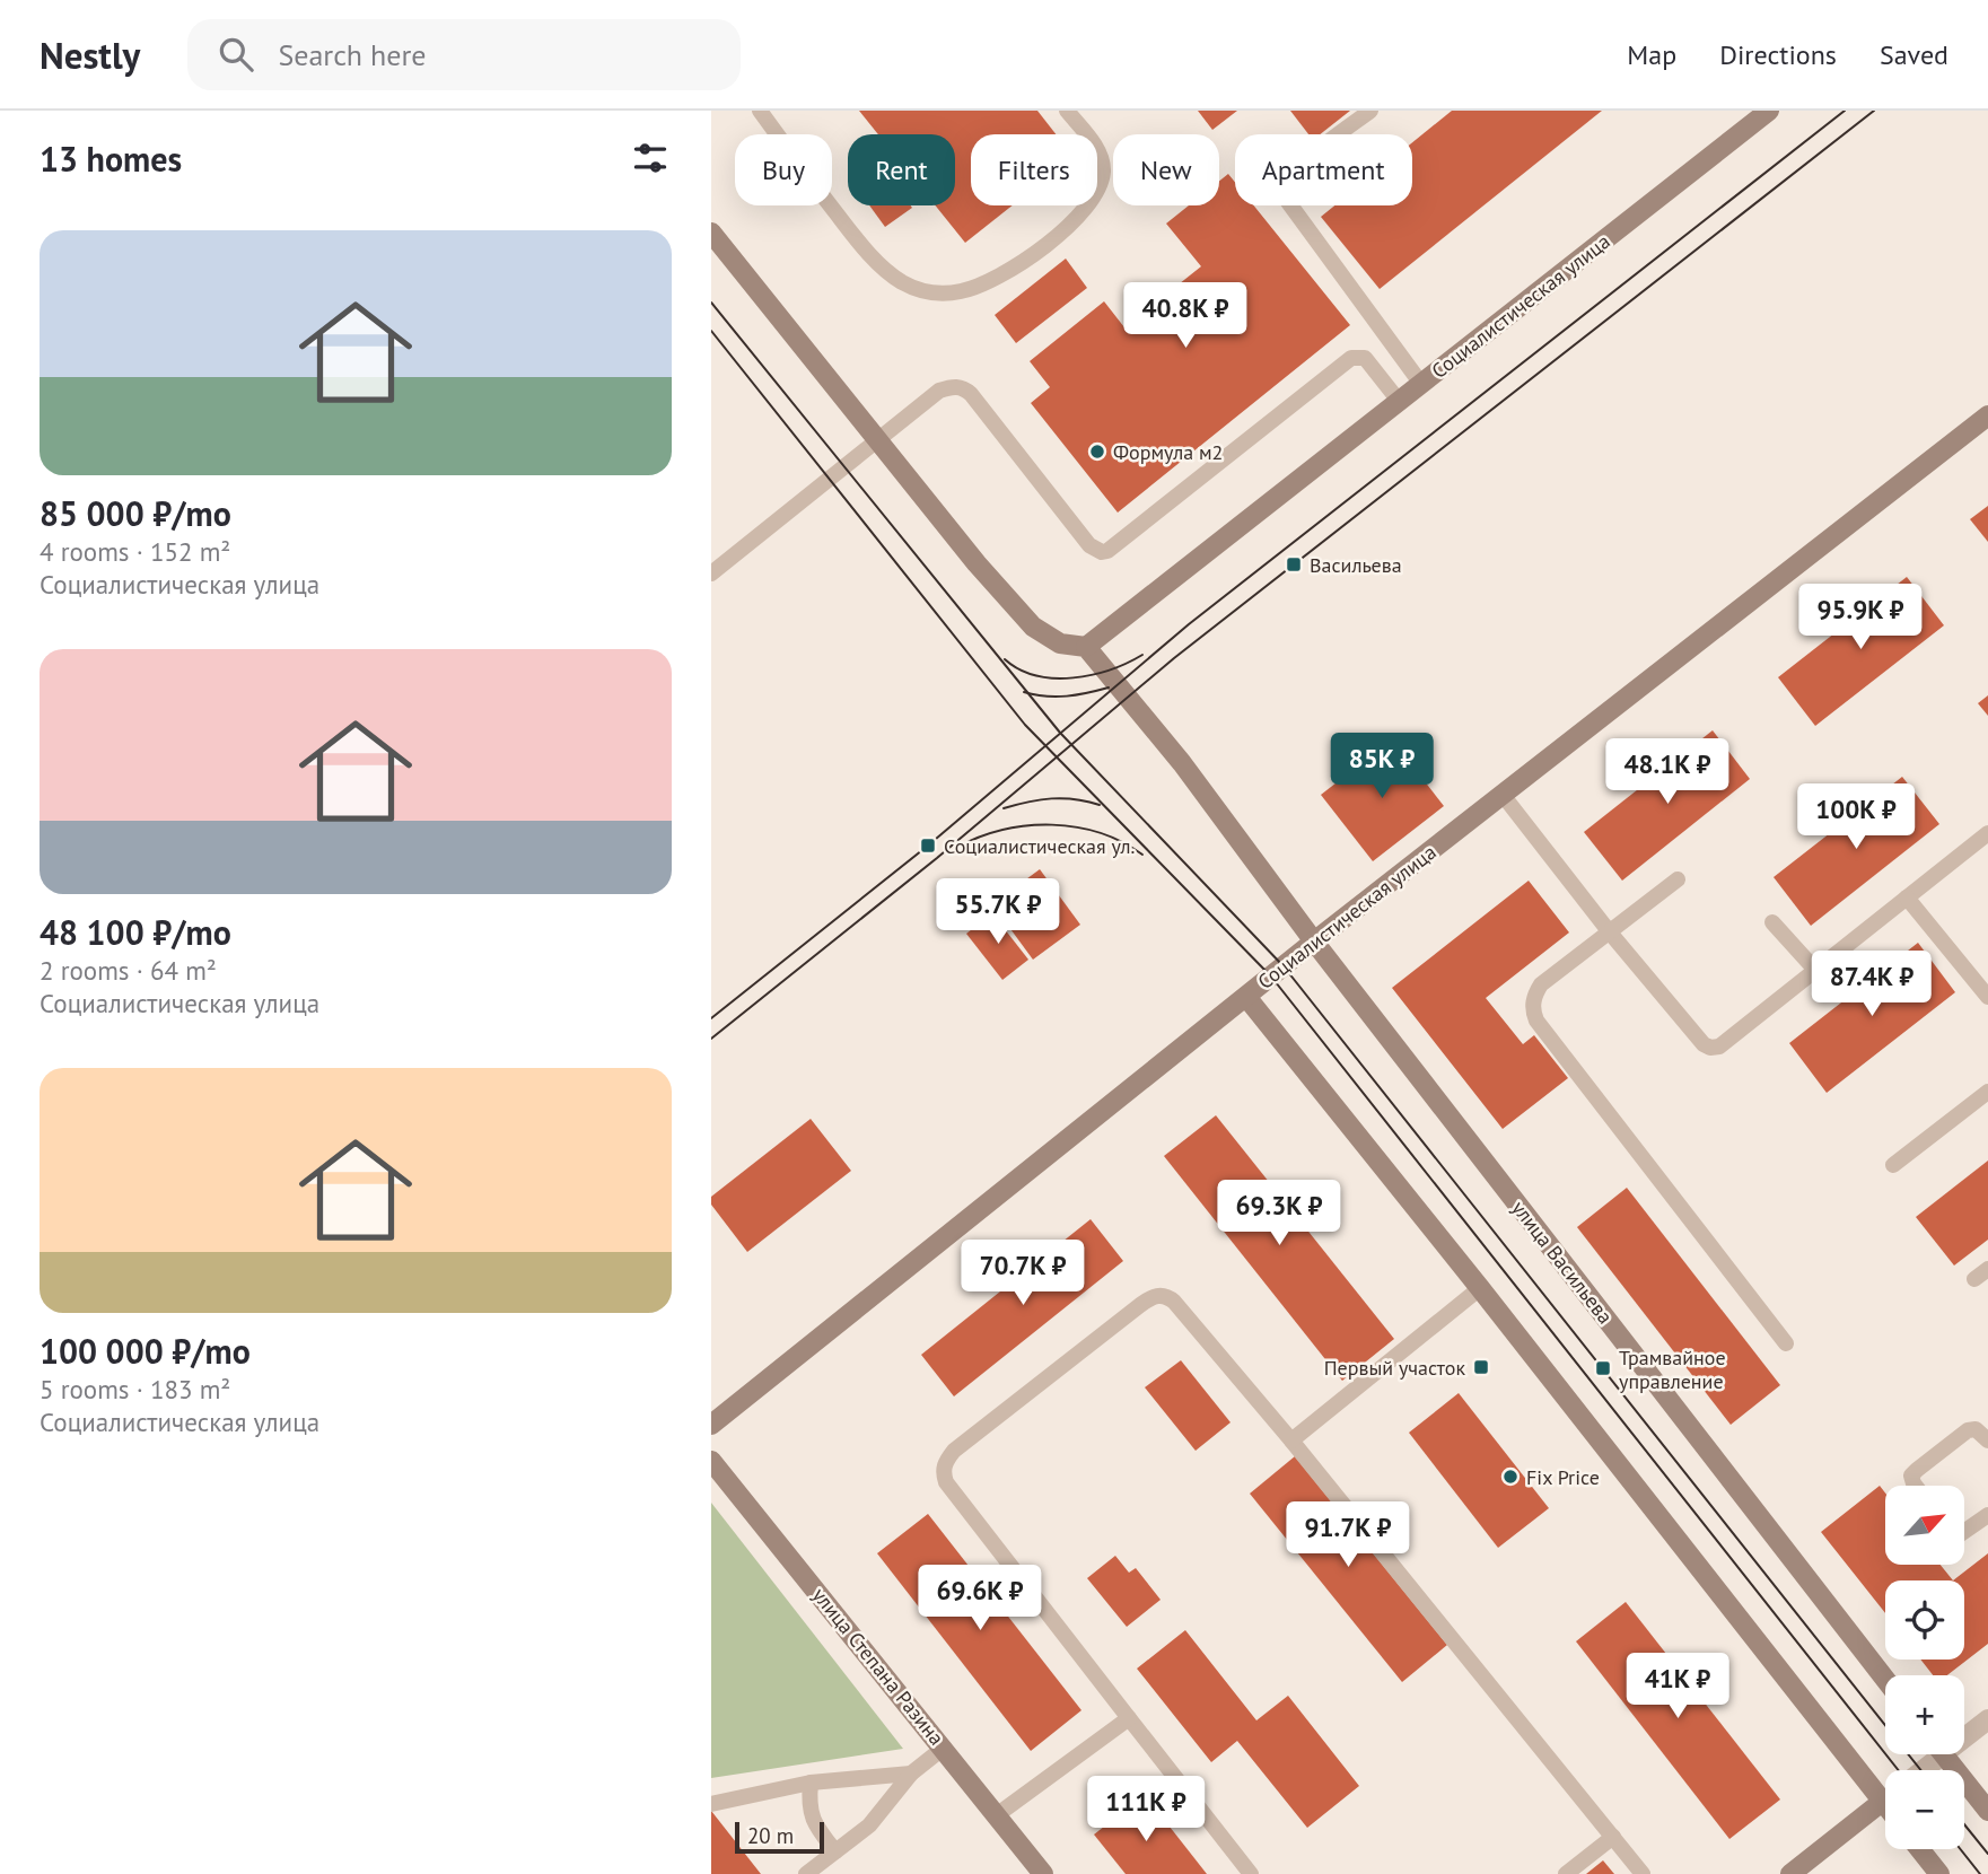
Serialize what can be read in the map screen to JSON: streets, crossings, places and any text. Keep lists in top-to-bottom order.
{
  "streets": {
    "main road": ["Социалистическая улица", "улица Васильева", "улица Степана Разина"]
  },
  "crossings": [
    ["Социалистическая улица", "улица Васильева"]
  ],
  "places": {
    "other": ["Формула м2", "Fix Price"],
    "transit": [
      "Васильева",
      "Социалистическая ул.",
      "Первый участок",
      "Трамвайное управление"
    ]
  },
  "scale_bar": "20 m",
  "north": "top right",
  "page": {
    "header": "Nestly",
    "search": "Search here",
    "nav": ["Map", "Directions", "Saved"],
    "heading": "13 homes",
    "chip": [
      "Buy",
      "Rent",
      "Filters",
      "New",
      "Apartment"
    ],
    "list": [
      {
        "name": "85 000 ₽/mo",
        "note": "4 rooms · 152 m² · Социалистическая улица"
      },
      {
        "name": "48 100 ₽/mo",
        "note": "2 rooms · 64 m² · Социалистическая улица"
      },
      {
        "name": "100 000 ₽/mo",
        "note": "5 rooms · 183 m² · Социалистическая улица"
      }
    ],
    "price": [
      "40.8K ₽",
      "95.9K ₽",
      "85K ₽",
      "48.1K ₽",
      "100K ₽",
      "55.7K ₽",
      "87.4K ₽",
      "69.3K ₽",
      "70.7K ₽",
      "91.7K ₽",
      "69.6K ₽",
      "41K ₽",
      "111K ₽"
    ],
    "map_buttons": ["+", "−"],
    "scale": "20 m"
  }
}
